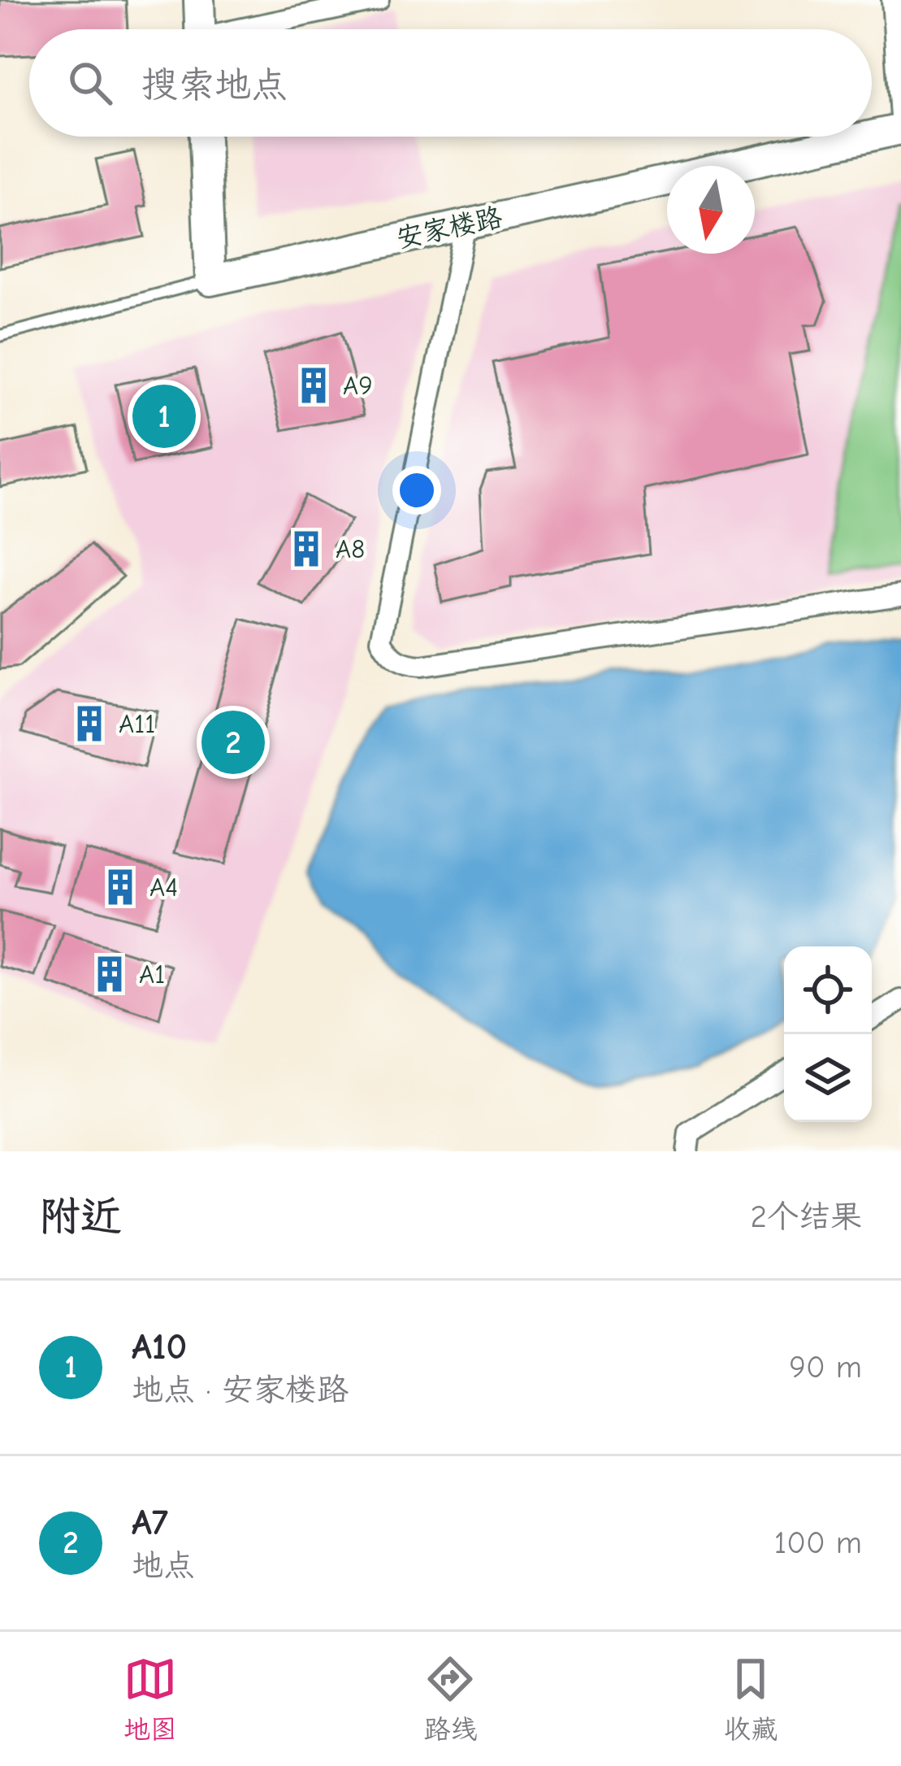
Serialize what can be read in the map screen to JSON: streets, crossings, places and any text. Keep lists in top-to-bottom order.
{
  "streets": {
    "street": ["安家楼路"]
  },
  "places": {
    "building": [
      "A9",
      "A8",
      "A11",
      "A4",
      "A1"
    ]
  },
  "north": "bottom",
  "page": {
    "search": "搜索地点",
    "pins": ["1", "2"],
    "heading": ["附近", "2个结果"],
    "list": [
      {
        "mark": "1",
        "name": "A10",
        "note": "地点 · 安家楼路",
        "value": "90 m"
      },
      {
        "mark": "2",
        "name": "A7",
        "note": "地点",
        "value": "100 m"
      }
    ],
    "nav": ["地图", "路线", "收藏"]
  }
}
